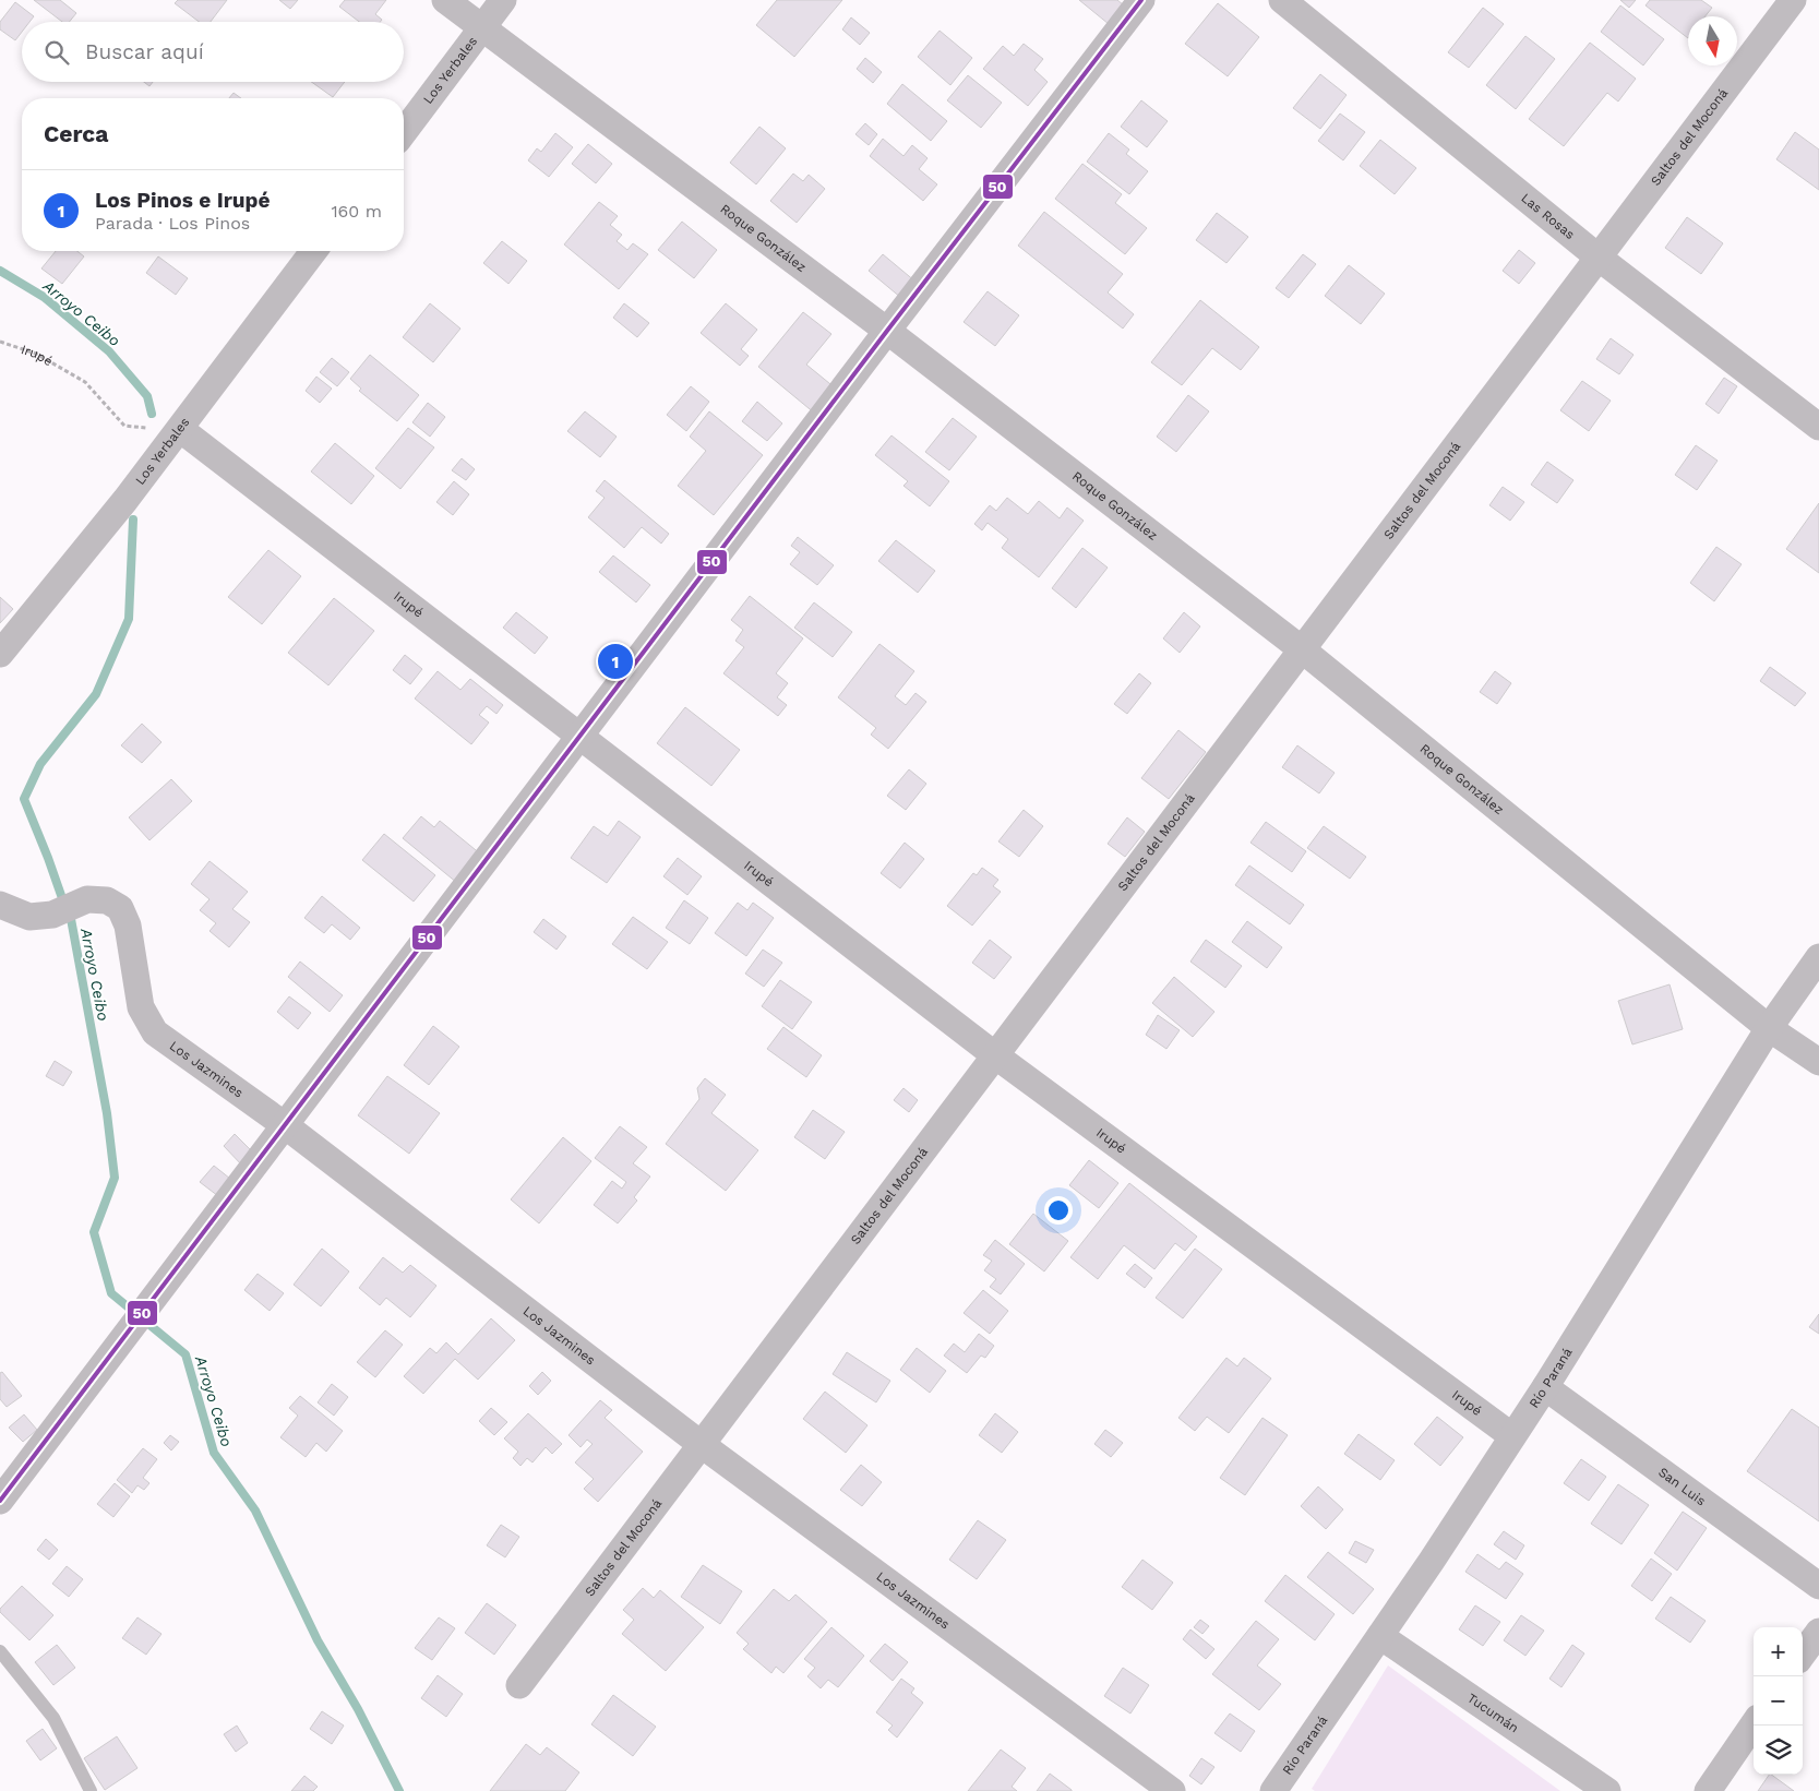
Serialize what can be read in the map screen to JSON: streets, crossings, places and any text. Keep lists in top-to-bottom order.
{
  "streets": {
    "street": [
      "Los Yerbales",
      "Saltos del Moconá",
      "Las Rosas",
      "Roque González",
      "Irupé",
      "Los Jazmines",
      "Río Paraná",
      "San Luis",
      "Tucumán"
    ]
  },
  "crossings": [
    ["Los Yerbales", "Roque González"],
    ["Los Yerbales", "Irupé"],
    ["Saltos del Moconá", "Las Rosas"],
    ["Saltos del Moconá", "Roque González"],
    ["Saltos del Moconá", "Irupé"],
    ["Saltos del Moconá", "Los Jazmines"],
    ["Roque González", "Río Paraná"],
    ["Irupé", "Río Paraná"],
    ["Río Paraná", "San Luis"],
    ["Río Paraná", "Tucumán"]
  ],
  "water": ["Arroyo Ceibo"],
  "lines": ["transit line 50"],
  "north": "bottom",
  "page": {
    "search": "Buscar aquí",
    "heading": "Cerca",
    "list": [
      {
        "mark": "1",
        "name": "Los Pinos e Irupé",
        "note": "Parada · Los Pinos",
        "value": "160 m"
      }
    ],
    "pins": "1",
    "map_buttons": ["+", "−"]
  }
}
